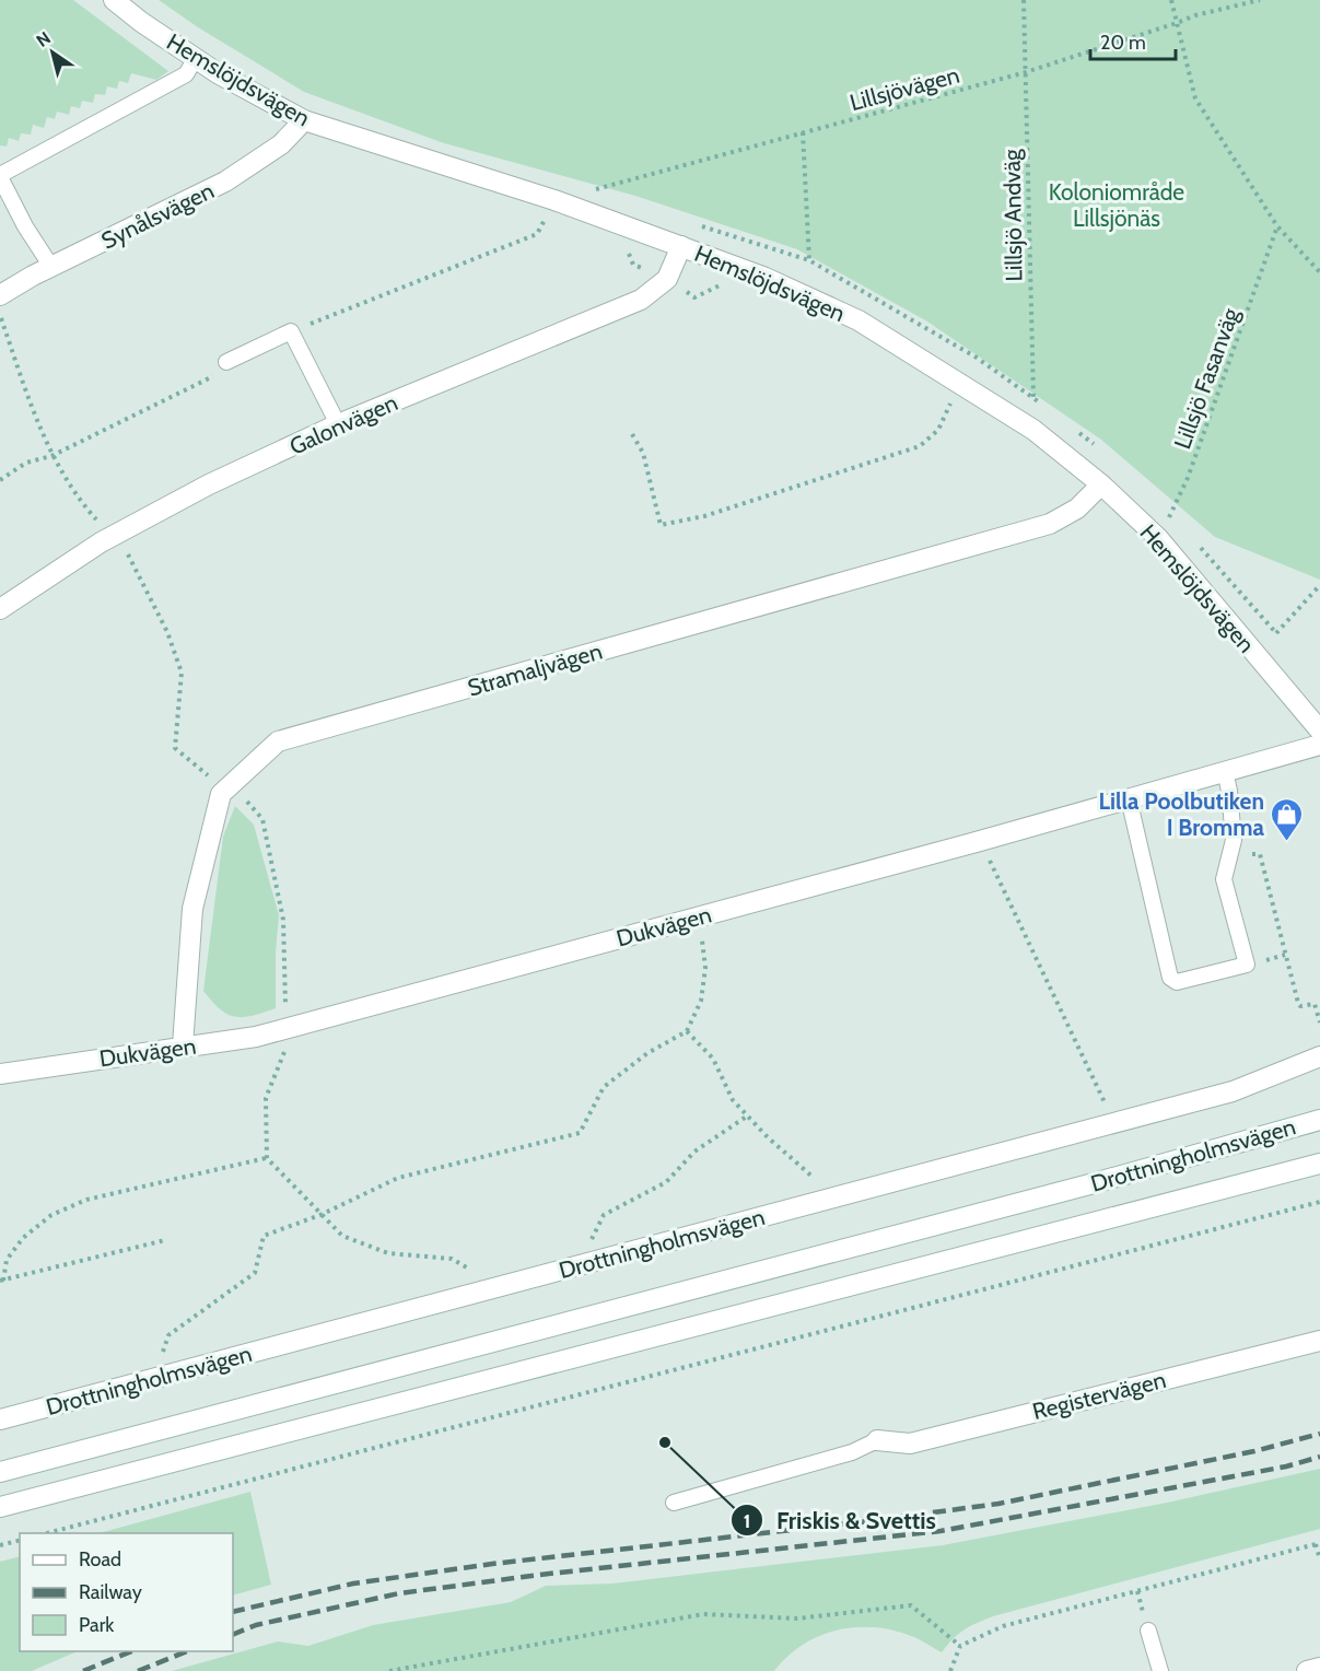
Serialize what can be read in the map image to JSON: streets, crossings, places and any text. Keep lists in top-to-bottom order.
{
  "streets": {
    "street": [
      "Hemslöjdsvägen",
      "Synålsvägen",
      "Galonvägen",
      "Stramaljvägen",
      "Dukvägen",
      "Drottningholmsvägen",
      "Registervägen"
    ],
    "path": ["Lillsjövägen", "Lillsjö Andväg", "Lillsjö Fasanväg"]
  },
  "crossings": [
    ["Hemslöjdsvägen", "Synålsvägen"],
    ["Hemslöjdsvägen", "Lillsjö Andväg"],
    ["Hemslöjdsvägen", "Lillsjö Fasanväg"],
    ["Hemslöjdsvägen", "Galonvägen"],
    ["Hemslöjdsvägen", "Stramaljvägen"],
    ["Lillsjövägen", "Lillsjö Andväg"],
    ["Stramaljvägen", "Dukvägen"]
  ],
  "parks": ["Koloniområde Lillsjönäs"],
  "places": {
    "shop": ["Lilla Poolbutiken I Bromma"],
    "other": ["Friskis & Svettis"]
  },
  "legend": ["Road", "Railway", "Park"],
  "scale_bar": "20 m",
  "north": "top left"
}
